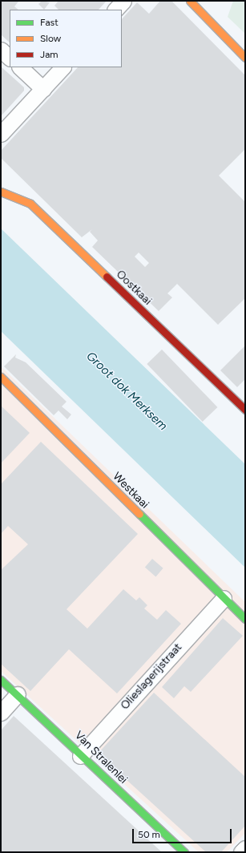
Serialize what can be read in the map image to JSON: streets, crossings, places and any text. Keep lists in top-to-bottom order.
{
  "streets": {
    "street": [
      "Oostkaai",
      "Westkaai",
      "Olieslagerijstraat",
      "Van Stralenlei"
    ]
  },
  "crossings": [
    ["Westkaai", "Olieslagerijstraat"],
    ["Olieslagerijstraat", "Van Stralenlei"]
  ],
  "water": ["Groot dok Merksem"],
  "legend": ["Fast", "Slow", "Jam"],
  "scale_bar": "50 m"
}
